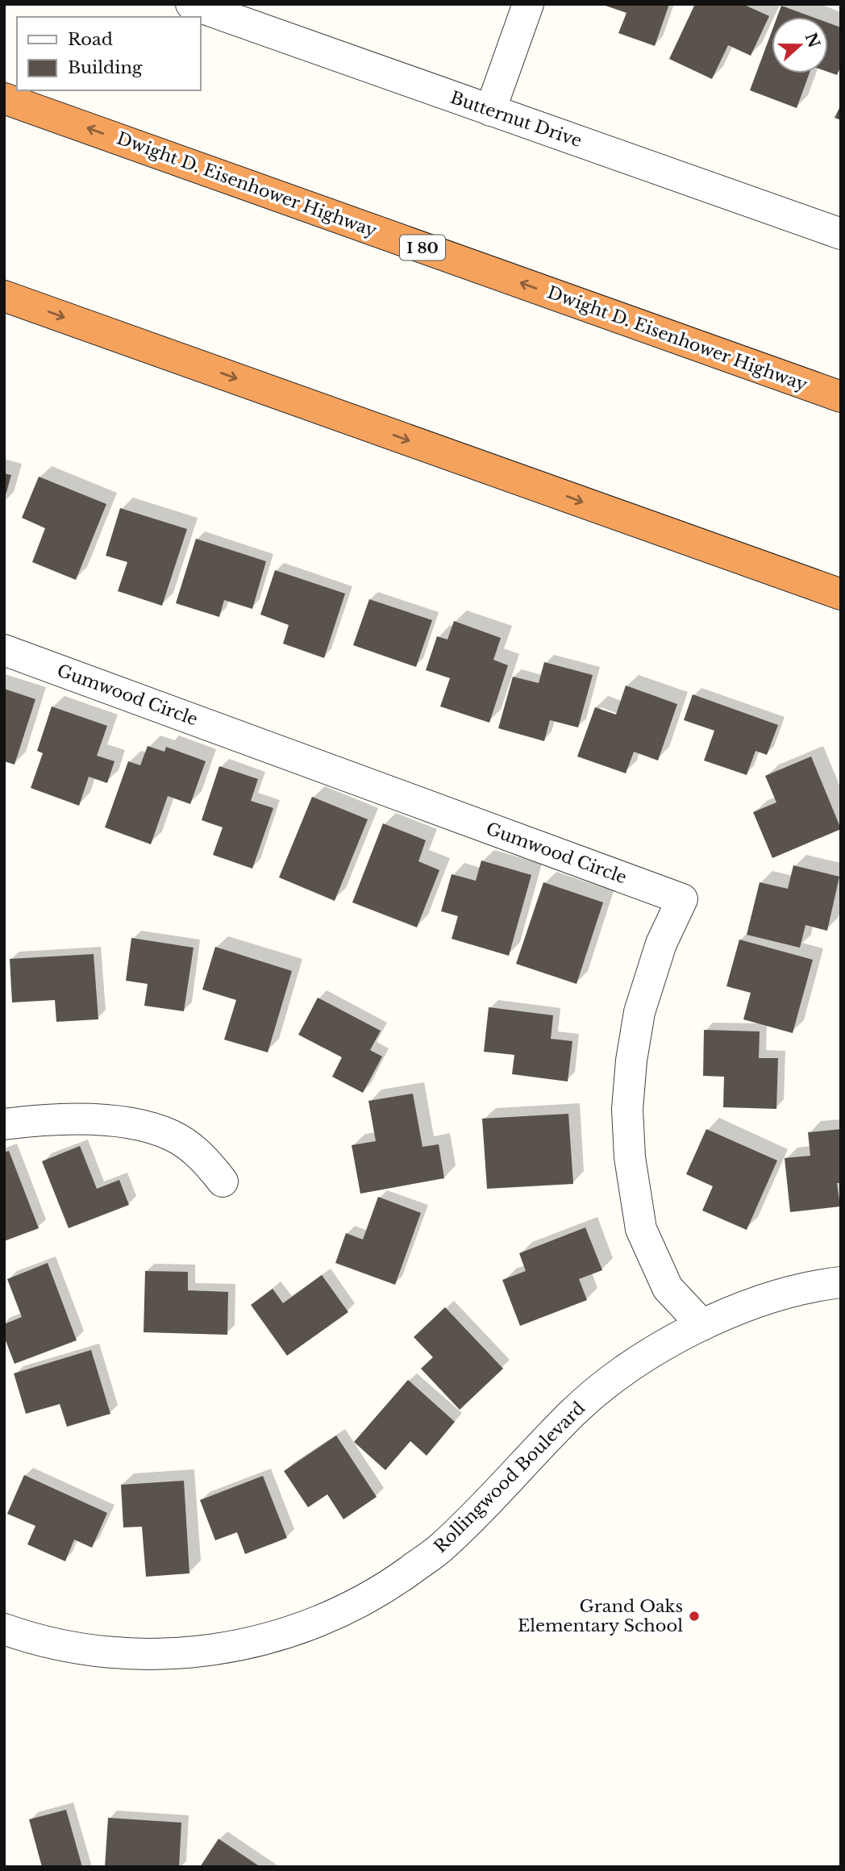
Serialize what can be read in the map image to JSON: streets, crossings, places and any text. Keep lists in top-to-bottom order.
{
  "streets": {
    "highway": ["Dwight D. Eisenhower Highway", "I 80"],
    "street": ["Butternut Drive", "Gumwood Circle", "Rollingwood Boulevard"]
  },
  "crossings": [
    ["Gumwood Circle", "Rollingwood Boulevard"]
  ],
  "places": ["Grand Oaks Elementary School"],
  "legend": ["Road", "Building"],
  "north": "right"
}
